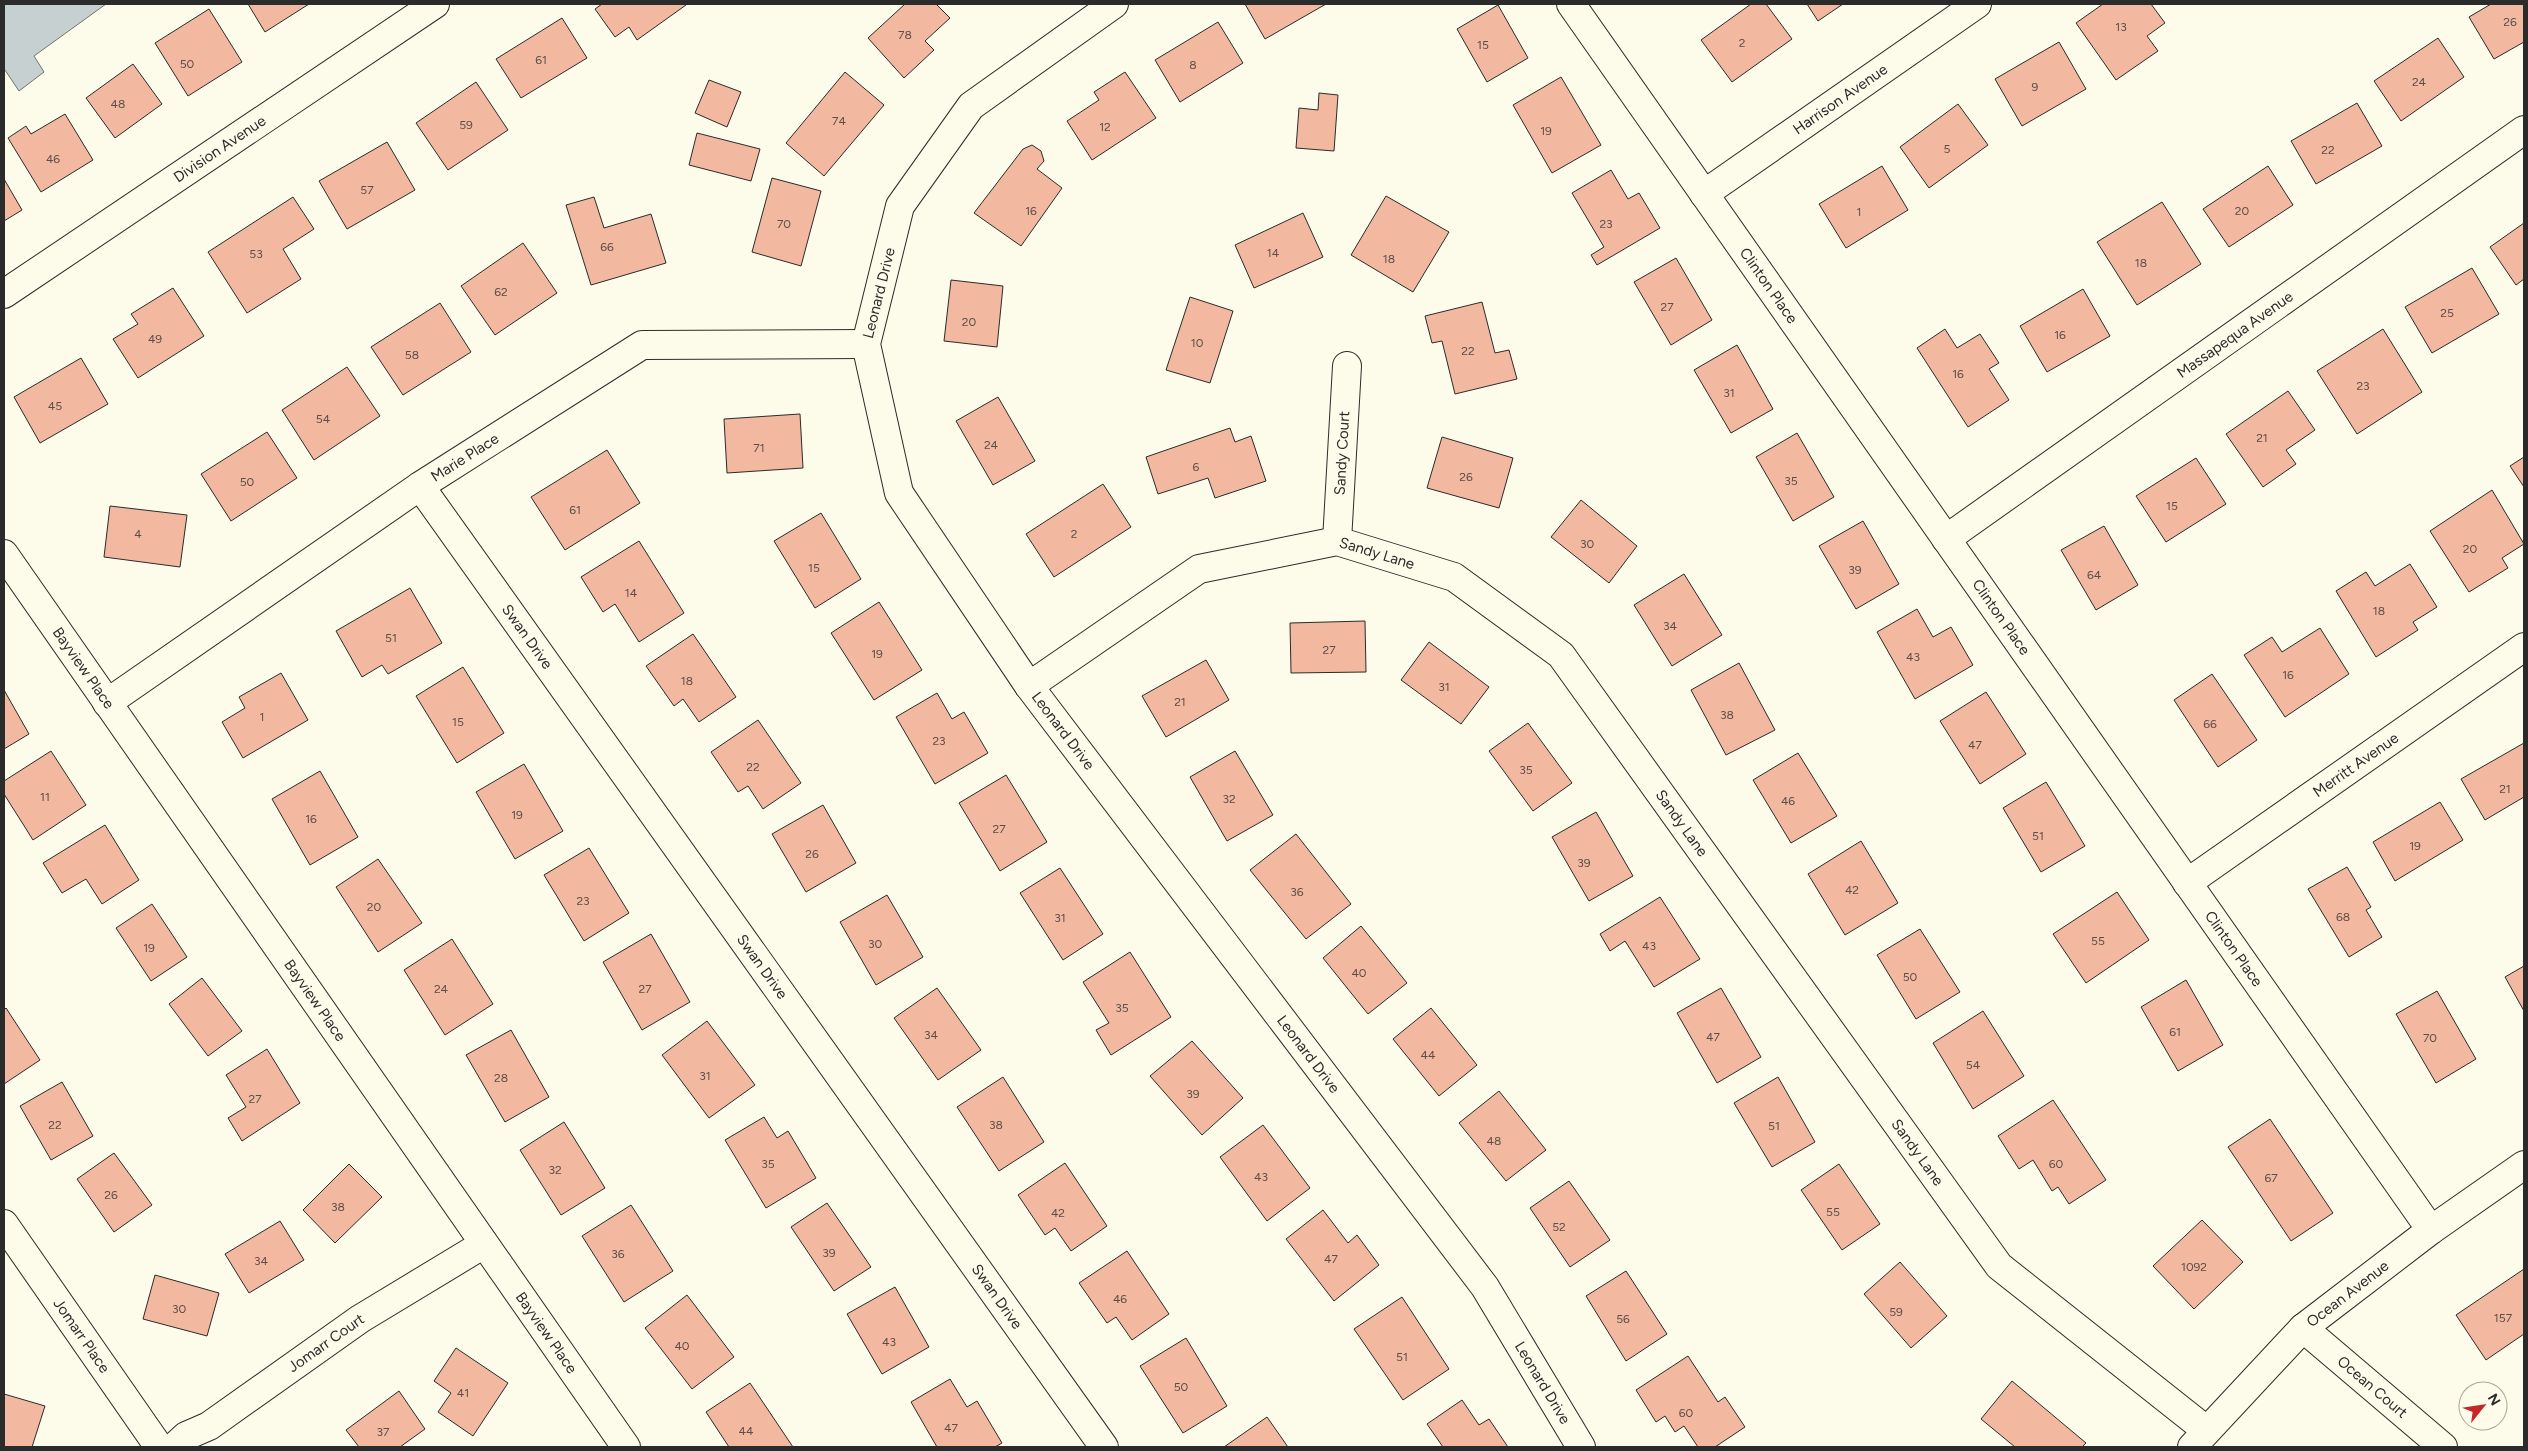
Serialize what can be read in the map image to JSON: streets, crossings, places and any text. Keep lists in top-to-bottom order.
{
  "streets": {
    "street": [
      "Harrison Avenue",
      "Division Avenue",
      "Clinton Place",
      "Leonard Drive",
      "Massapequa Avenue",
      "Sandy Court",
      "Marie Place",
      "Sandy Lane",
      "Swan Drive",
      "Bayview Place",
      "Merritt Avenue",
      "Ocean Avenue",
      "Jomarr Place",
      "Jomarr Court",
      "Ocean Court"
    ]
  },
  "crossings": [
    ["Harrison Avenue", "Clinton Place"],
    ["Clinton Place", "Massapequa Avenue"],
    ["Clinton Place", "Merritt Avenue"],
    ["Clinton Place", "Ocean Avenue"],
    ["Leonard Drive", "Marie Place"],
    ["Leonard Drive", "Sandy Lane"],
    ["Sandy Court", "Sandy Lane"],
    ["Marie Place", "Swan Drive"],
    ["Marie Place", "Bayview Place"],
    ["Sandy Lane", "Ocean Avenue"],
    ["Bayview Place", "Jomarr Court"],
    ["Ocean Avenue", "Ocean Court"]
  ],
  "house_numbers": [
    "26",
    "13",
    "78",
    "2",
    "15",
    "61",
    "50",
    "8",
    "24",
    "9",
    "48",
    "74",
    "59",
    "12",
    "19",
    "5",
    "22",
    "46",
    "57",
    "16",
    "20",
    "1",
    "70",
    "23",
    "66",
    "14",
    "53",
    "18",
    "18",
    "62",
    "27",
    "25",
    "20",
    "16",
    "49",
    "10",
    "22",
    "58",
    "16",
    "23",
    "31",
    "45",
    "54",
    "21",
    "24",
    "71",
    "6",
    "26",
    "35",
    "50",
    "15",
    "61",
    "4",
    "2",
    "30",
    "20",
    "15",
    "39",
    "64",
    "14",
    "18",
    "34",
    "51",
    "27",
    "19",
    "43",
    "16",
    "18",
    "31",
    "21",
    "38",
    "1",
    "15",
    "66",
    "23",
    "47",
    "22",
    "35",
    "21",
    "11",
    "32",
    "46",
    "19",
    "16",
    "27",
    "51",
    "19",
    "26",
    "39",
    "42",
    "36",
    "23",
    "20",
    "68",
    "31",
    "55",
    "30",
    "43",
    "19",
    "40",
    "50",
    "24",
    "27",
    "35",
    "61",
    "34",
    "47",
    "70",
    "44",
    "54",
    "31",
    "28",
    "39",
    "27",
    "22",
    "38",
    "51",
    "48",
    "35",
    "60",
    "32",
    "43",
    "67",
    "26",
    "38",
    "55",
    "42",
    "52",
    "39",
    "36",
    "47",
    "34",
    "1092",
    "46",
    "30",
    "59",
    "157",
    "56",
    "43",
    "40",
    "51",
    "50",
    "41",
    "60",
    "47",
    "44",
    "37"
  ],
  "north": "top right"
}
